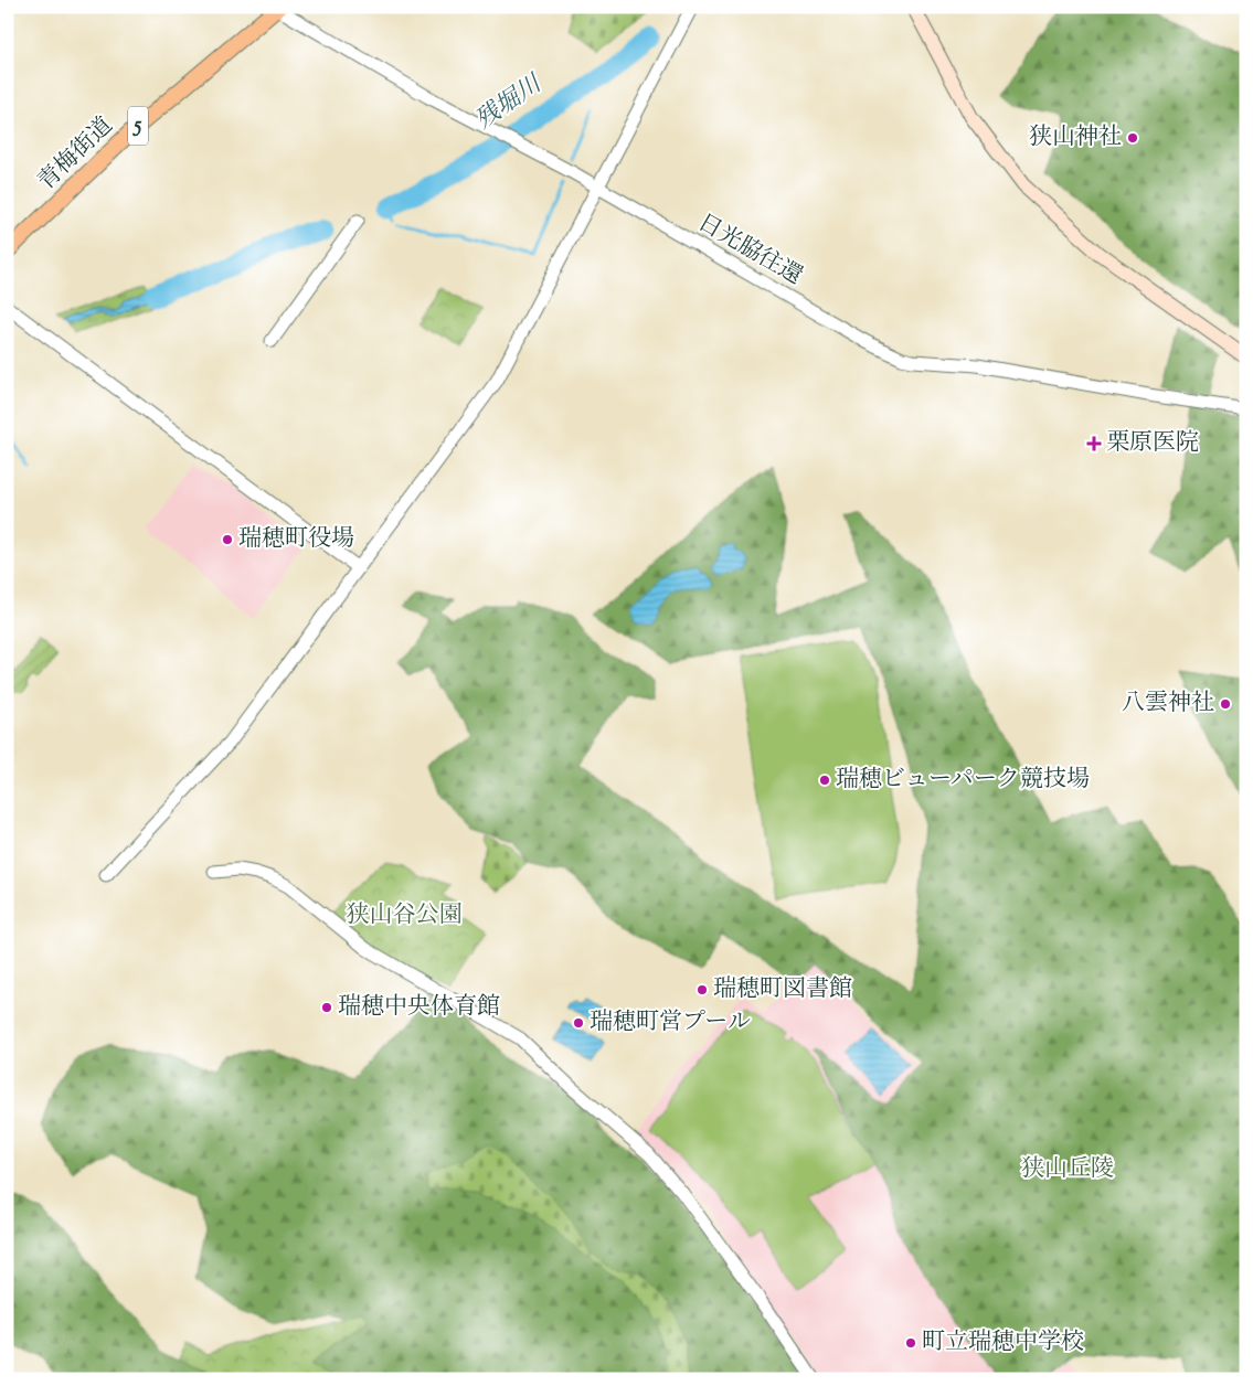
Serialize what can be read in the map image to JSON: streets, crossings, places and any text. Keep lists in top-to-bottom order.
{
  "streets": {
    "main road": ["5", "青梅街道"],
    "street": ["日光脇往還"]
  },
  "crossings": [
    ["青梅街道", "日光脇往還"]
  ],
  "water": ["残堀川"],
  "parks": ["狭山谷公園", "狭山丘陵"],
  "places": {
    "other": [
      "狭山神社",
      "瑞穂町役場",
      "八雲神社",
      "瑞穂ビューパーク競技場",
      "瑞穂町図書館",
      "瑞穂中央体育館",
      "瑞穂町営プール",
      "町立瑞穂中学校"
    ],
    "health": ["栗原医院"]
  }
}
